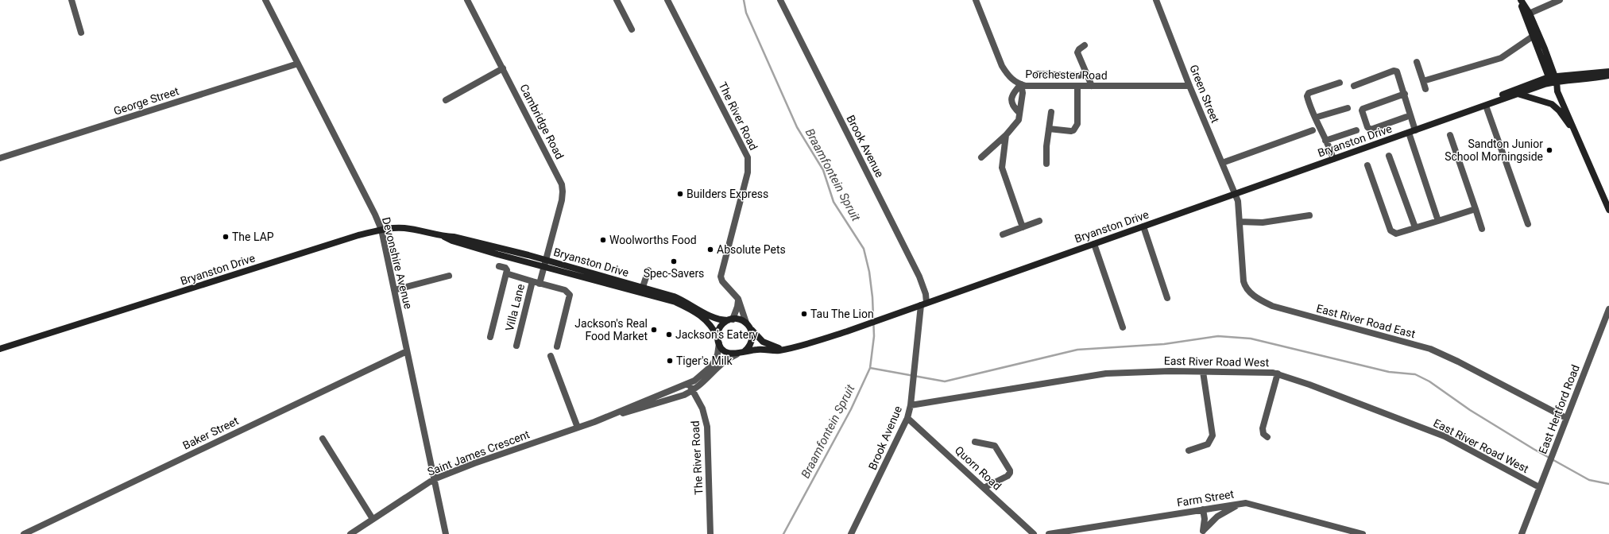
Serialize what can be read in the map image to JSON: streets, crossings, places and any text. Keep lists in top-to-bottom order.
{
  "streets": {
    "main road": ["Bryanston Drive"],
    "street": [
      "Porchester Road",
      "Green Street",
      "George Street",
      "The River Road",
      "Cambridge Road",
      "Brook Avenue",
      "Devonshire Avenue",
      "Villa Lane",
      "East River Road East",
      "East River Road West",
      "East Hertford Road",
      "Baker Street",
      "Saint James Crescent",
      "Quorn Road",
      "Farm Street"
    ]
  },
  "crossings": [
    ["Porchester Road", "Green Street"],
    ["Green Street", "Bryanston Drive"],
    ["Green Street", "East River Road East"],
    ["George Street", "Devonshire Avenue"],
    ["The River Road", "Bryanston Drive"],
    ["The River Road", "Saint James Crescent"],
    ["Cambridge Road", "Bryanston Drive"],
    ["Cambridge Road", "Villa Lane"],
    ["Bryanston Drive", "Brook Avenue"],
    ["Bryanston Drive", "Devonshire Avenue"],
    ["Bryanston Drive", "Villa Lane"],
    ["Bryanston Drive", "East River Road East"],
    ["Bryanston Drive", "Saint James Crescent"],
    ["Brook Avenue", "East River Road West"],
    ["Brook Avenue", "Quorn Road"],
    ["Devonshire Avenue", "Baker Street"],
    ["Devonshire Avenue", "Saint James Crescent"],
    ["East River Road East", "East Hertford Road"],
    ["East River Road West", "East Hertford Road"]
  ],
  "water": ["Braamfontein Spruit"],
  "places": [
    "Sandton Junior School Morningside",
    "Builders Express",
    "The LAP",
    "Woolworths Food",
    "Absolute Pets",
    "Spec-Savers",
    "Tau The Lion",
    "Jackson's Real Food Market",
    "Jackson's Eatery",
    "Tiger's Milk"
  ]
}
